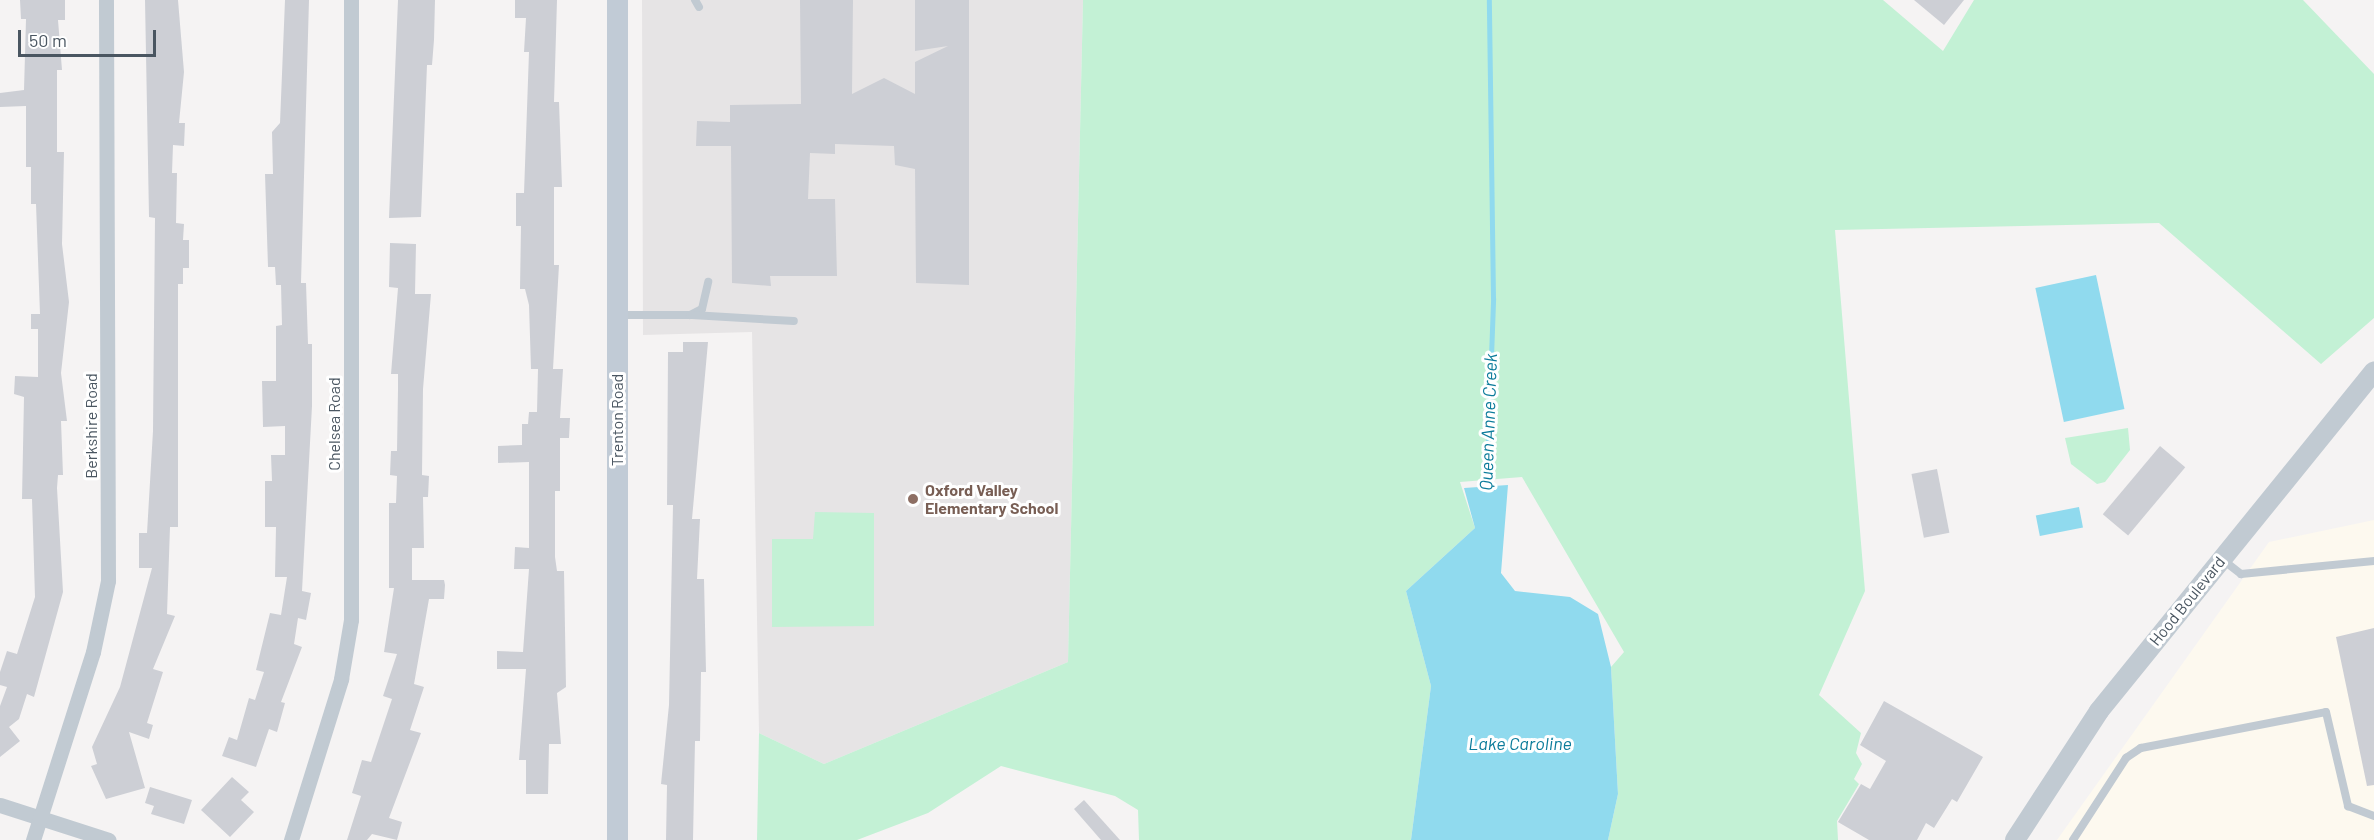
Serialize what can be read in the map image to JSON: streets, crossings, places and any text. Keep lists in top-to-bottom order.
{
  "streets": {
    "main road": ["Trenton Road"],
    "street": ["Chelsea Road", "Berkshire Road", "Hood Boulevard"]
  },
  "water": ["Queen Anne Creek", "Lake Caroline"],
  "places": ["Oxford Valley Elementary School"],
  "scale_bar": "50 m"
}
